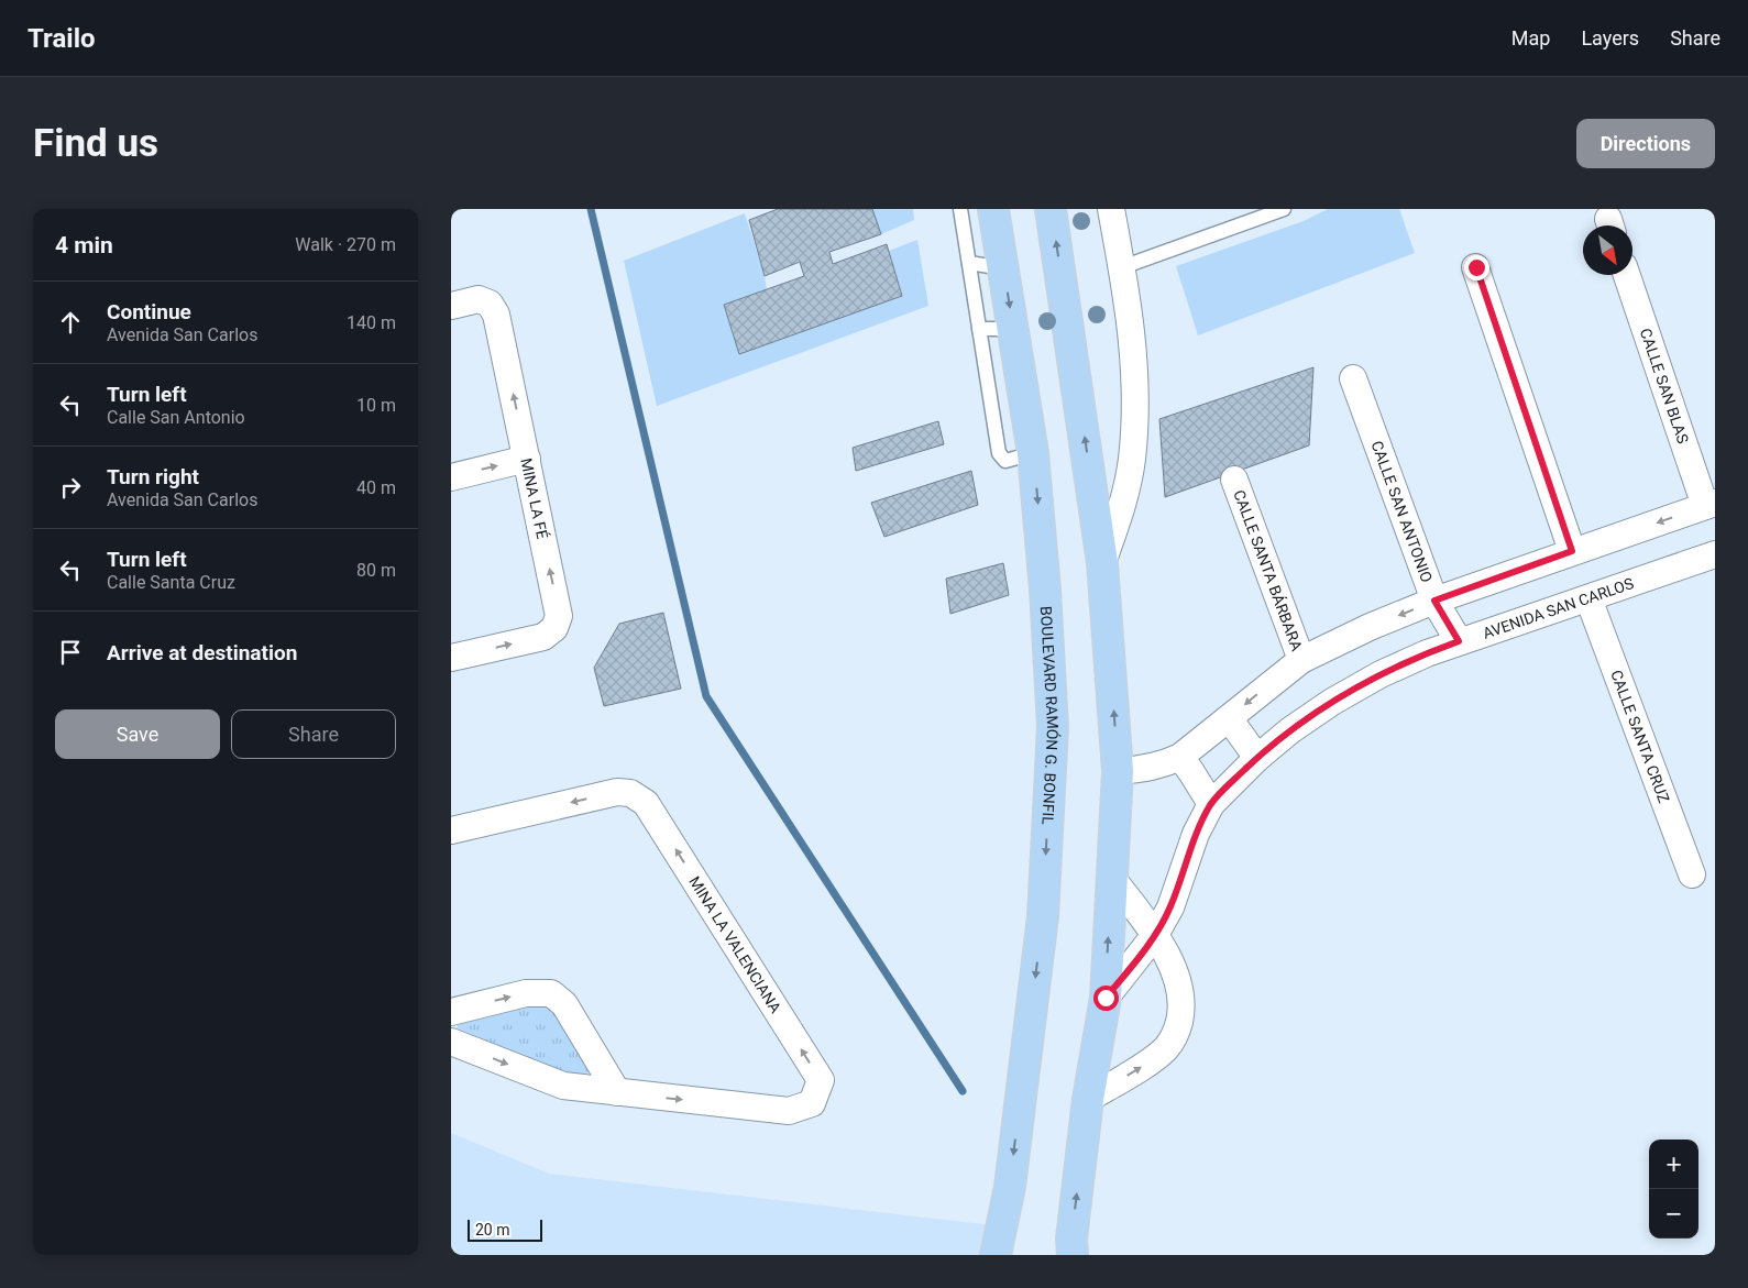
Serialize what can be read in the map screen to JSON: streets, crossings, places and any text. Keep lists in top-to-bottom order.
{
  "streets": {
    "main road": ["BOULEVARD RAMÓN G. BONFIL"],
    "street": [
      "CALLE SAN BLAS",
      "MINA LA FÉ",
      "CALLE SAN ANTONIO",
      "CALLE SANTA BÁRBARA",
      "AVENIDA SAN CARLOS",
      "CALLE SANTA CRUZ",
      "MINA LA VALENCIANA"
    ]
  },
  "crossings": [
    ["CALLE SAN ANTONIO", "AVENIDA SAN CARLOS"],
    ["AVENIDA SAN CARLOS", "CALLE SANTA CRUZ"]
  ],
  "scale_bar": "20 m",
  "north": "bottom right",
  "page": {
    "header": "Trailo",
    "nav": ["Map", "Layers", "Share"],
    "buttons": [
      "Directions",
      ["Save", "Share"]
    ],
    "title": "Find us",
    "heading": ["4 min", "Walk · 270 m"],
    "list": [
      ["Continue", "Avenida San Carlos", "140 m"],
      ["Turn left", "Calle San Antonio", "10 m"],
      ["Turn right", "Avenida San Carlos", "40 m"],
      ["Turn left", "Calle Santa Cruz", "80 m"],
      "Arrive at destination"
    ],
    "map_buttons": ["+", "−"],
    "scale": "20 m"
  }
}
